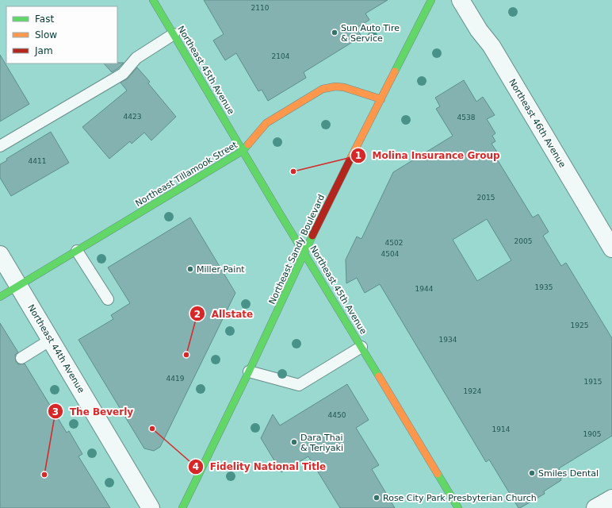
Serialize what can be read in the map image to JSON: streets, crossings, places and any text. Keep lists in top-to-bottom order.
{
  "streets": {
    "street": [
      "Northeast 45th Avenue",
      "Northeast 46th Avenue",
      "Northeast Tillamook Street",
      "Northeast Sandy Boulevard",
      "Northeast 44th Avenue"
    ]
  },
  "crossings": [
    ["Northeast 45th Avenue", "Northeast Tillamook Street"],
    ["Northeast 45th Avenue", "Northeast Sandy Boulevard"],
    ["Northeast Tillamook Street", "Northeast Sandy Boulevard"],
    ["Northeast Tillamook Street", "Northeast 44th Avenue"]
  ],
  "places": [
    "Sun Auto Tire & Service",
    "Molina Insurance Group",
    "Miller Paint",
    "Allstate",
    "Fidelity National Title",
    "Dara Thai & Teriyaki",
    "Smiles Dental",
    "The Beverly",
    "Rose City Park Presbyterian Church"
  ],
  "house_numbers": [
    "2110",
    "2104",
    "4423",
    "4538",
    "4411",
    "2015",
    "2005",
    "4502",
    "4504",
    "1935",
    "1944",
    "1925",
    "1934",
    "4419",
    "1915",
    "1924",
    "4450",
    "1914",
    "1905"
  ],
  "legend": ["Fast", "Slow", "Jam"]
}
